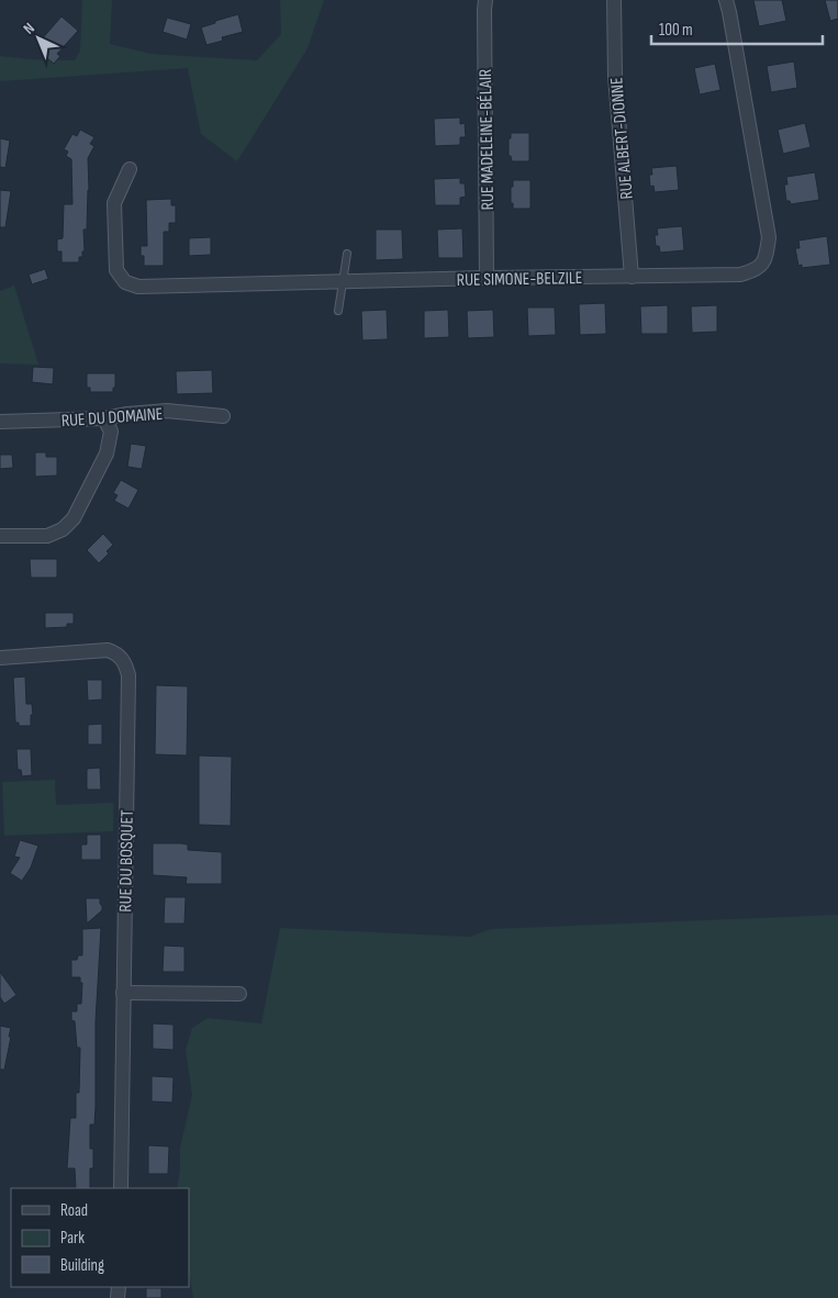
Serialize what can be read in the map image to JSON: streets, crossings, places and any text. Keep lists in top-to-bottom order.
{
  "streets": {
    "street": [
      "RUE ALBERT-DIONNE",
      "RUE MADELEINE-BÉLAIR",
      "RUE SIMONE-BELZILE",
      "RUE DU DOMAINE",
      "RUE DU BOSQUET"
    ]
  },
  "crossings": [
    ["RUE ALBERT-DIONNE", "RUE SIMONE-BELZILE"],
    ["RUE MADELEINE-BÉLAIR", "RUE SIMONE-BELZILE"]
  ],
  "legend": ["Road", "Park", "Building"],
  "scale_bar": "100 m",
  "north": "top left"
}
